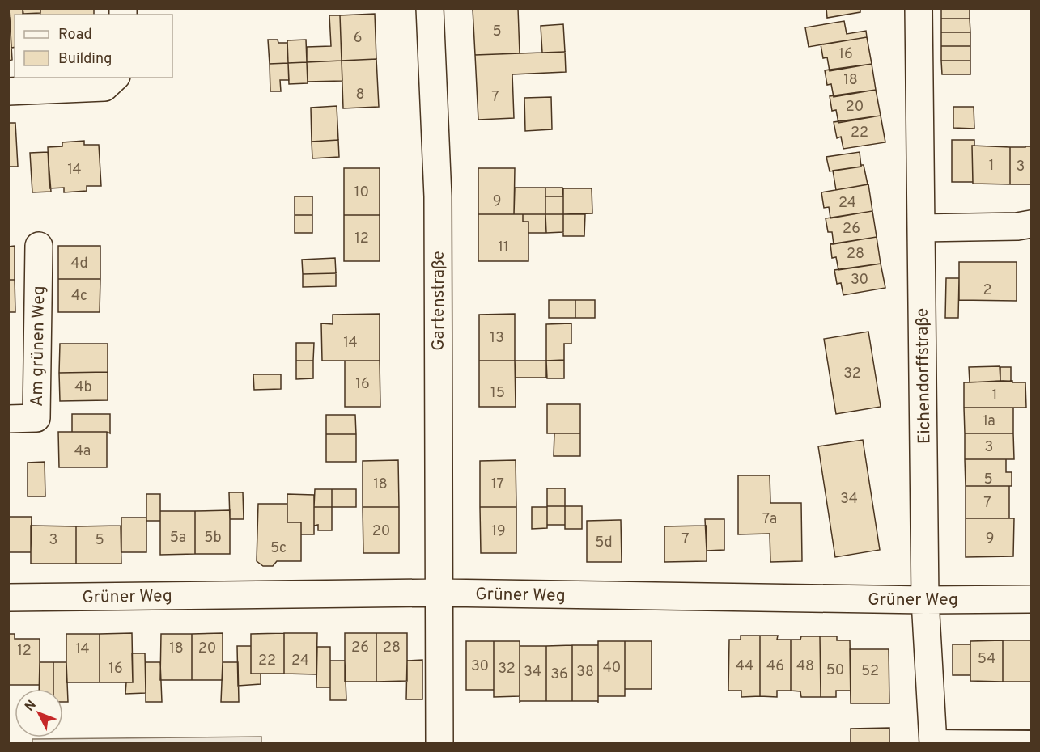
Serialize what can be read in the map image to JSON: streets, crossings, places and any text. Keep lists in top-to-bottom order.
{
  "streets": {
    "street": [
      "Gartenstraße",
      "Am grünen Weg",
      "Eichendorffstraße",
      "Grüner Weg"
    ]
  },
  "crossings": [
    ["Gartenstraße", "Grüner Weg"],
    ["Eichendorffstraße", "Grüner Weg"]
  ],
  "house_numbers": [
    "5",
    "6",
    "16",
    "18",
    "8",
    "7",
    "20",
    "22",
    "1",
    "3",
    "14",
    "10",
    "9",
    "24",
    "26",
    "12",
    "11",
    "28",
    "4d",
    "30",
    "2",
    "4c",
    "13",
    "14",
    "32",
    "16",
    "4b",
    "15",
    "1",
    "1a",
    "3",
    "4a",
    "5",
    "18",
    "17",
    "34",
    "7",
    "7a",
    "20",
    "19",
    "5a",
    "5b",
    "9",
    "7",
    "3",
    "5",
    "5d",
    "5c",
    "26",
    "28",
    "18",
    "20",
    "14",
    "12",
    "54",
    "22",
    "24",
    "30",
    "44",
    "46",
    "48",
    "40",
    "16",
    "32",
    "50",
    "52",
    "34",
    "38",
    "36"
  ],
  "legend": ["Road", "Building"],
  "north": "top left"
}
